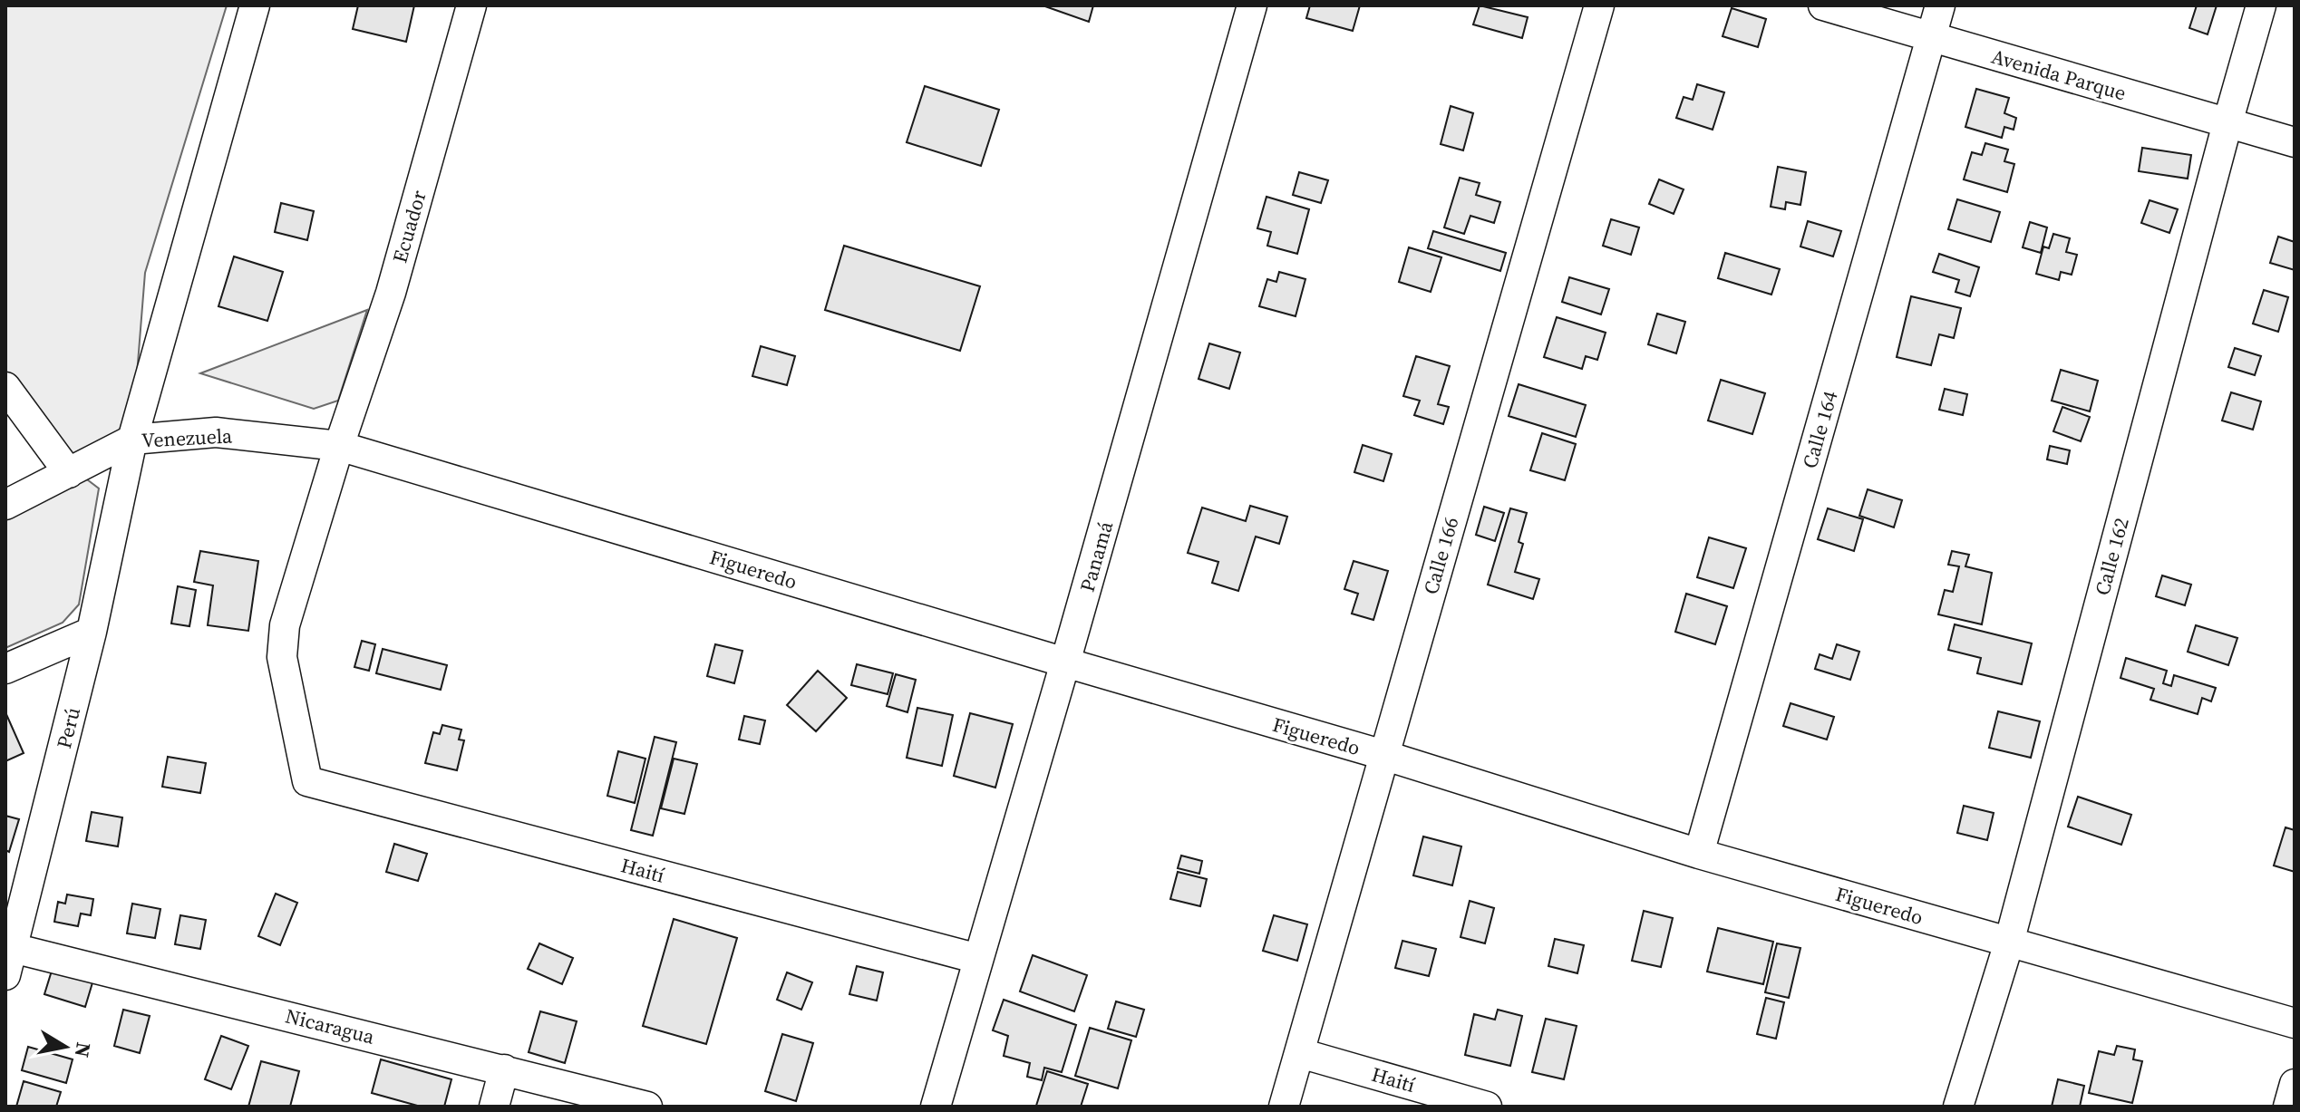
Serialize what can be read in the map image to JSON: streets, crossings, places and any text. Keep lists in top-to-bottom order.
{
  "streets": {
    "street": [
      "Avenida Parque",
      "Ecuador",
      "Calle 164",
      "Venezuela",
      "Calle 166",
      "Panamá",
      "Calle 162",
      "Figueredo",
      "Perú",
      "Haití",
      "Nicaragua"
    ]
  },
  "crossings": [
    ["Avenida Parque", "Calle 164"],
    ["Avenida Parque", "Calle 162"],
    ["Ecuador", "Venezuela"],
    ["Ecuador", "Figueredo"],
    ["Ecuador", "Haití"],
    ["Calle 164", "Figueredo"],
    ["Venezuela", "Figueredo"],
    ["Venezuela", "Perú"],
    ["Calle 166", "Figueredo"],
    ["Calle 166", "Haití"],
    ["Panamá", "Figueredo"],
    ["Panamá", "Haití"],
    ["Calle 162", "Figueredo"],
    ["Perú", "Nicaragua"]
  ],
  "north": "right"
}
